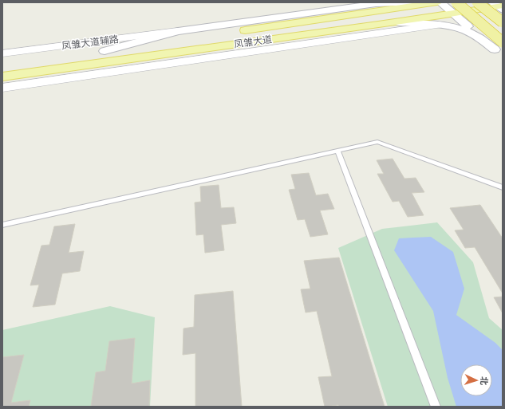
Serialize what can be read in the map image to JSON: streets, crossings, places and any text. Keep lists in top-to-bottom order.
{
  "streets": {
    "main road": ["凤雏大道"],
    "street": ["凤雏大道辅路"]
  },
  "north": "right"
}
